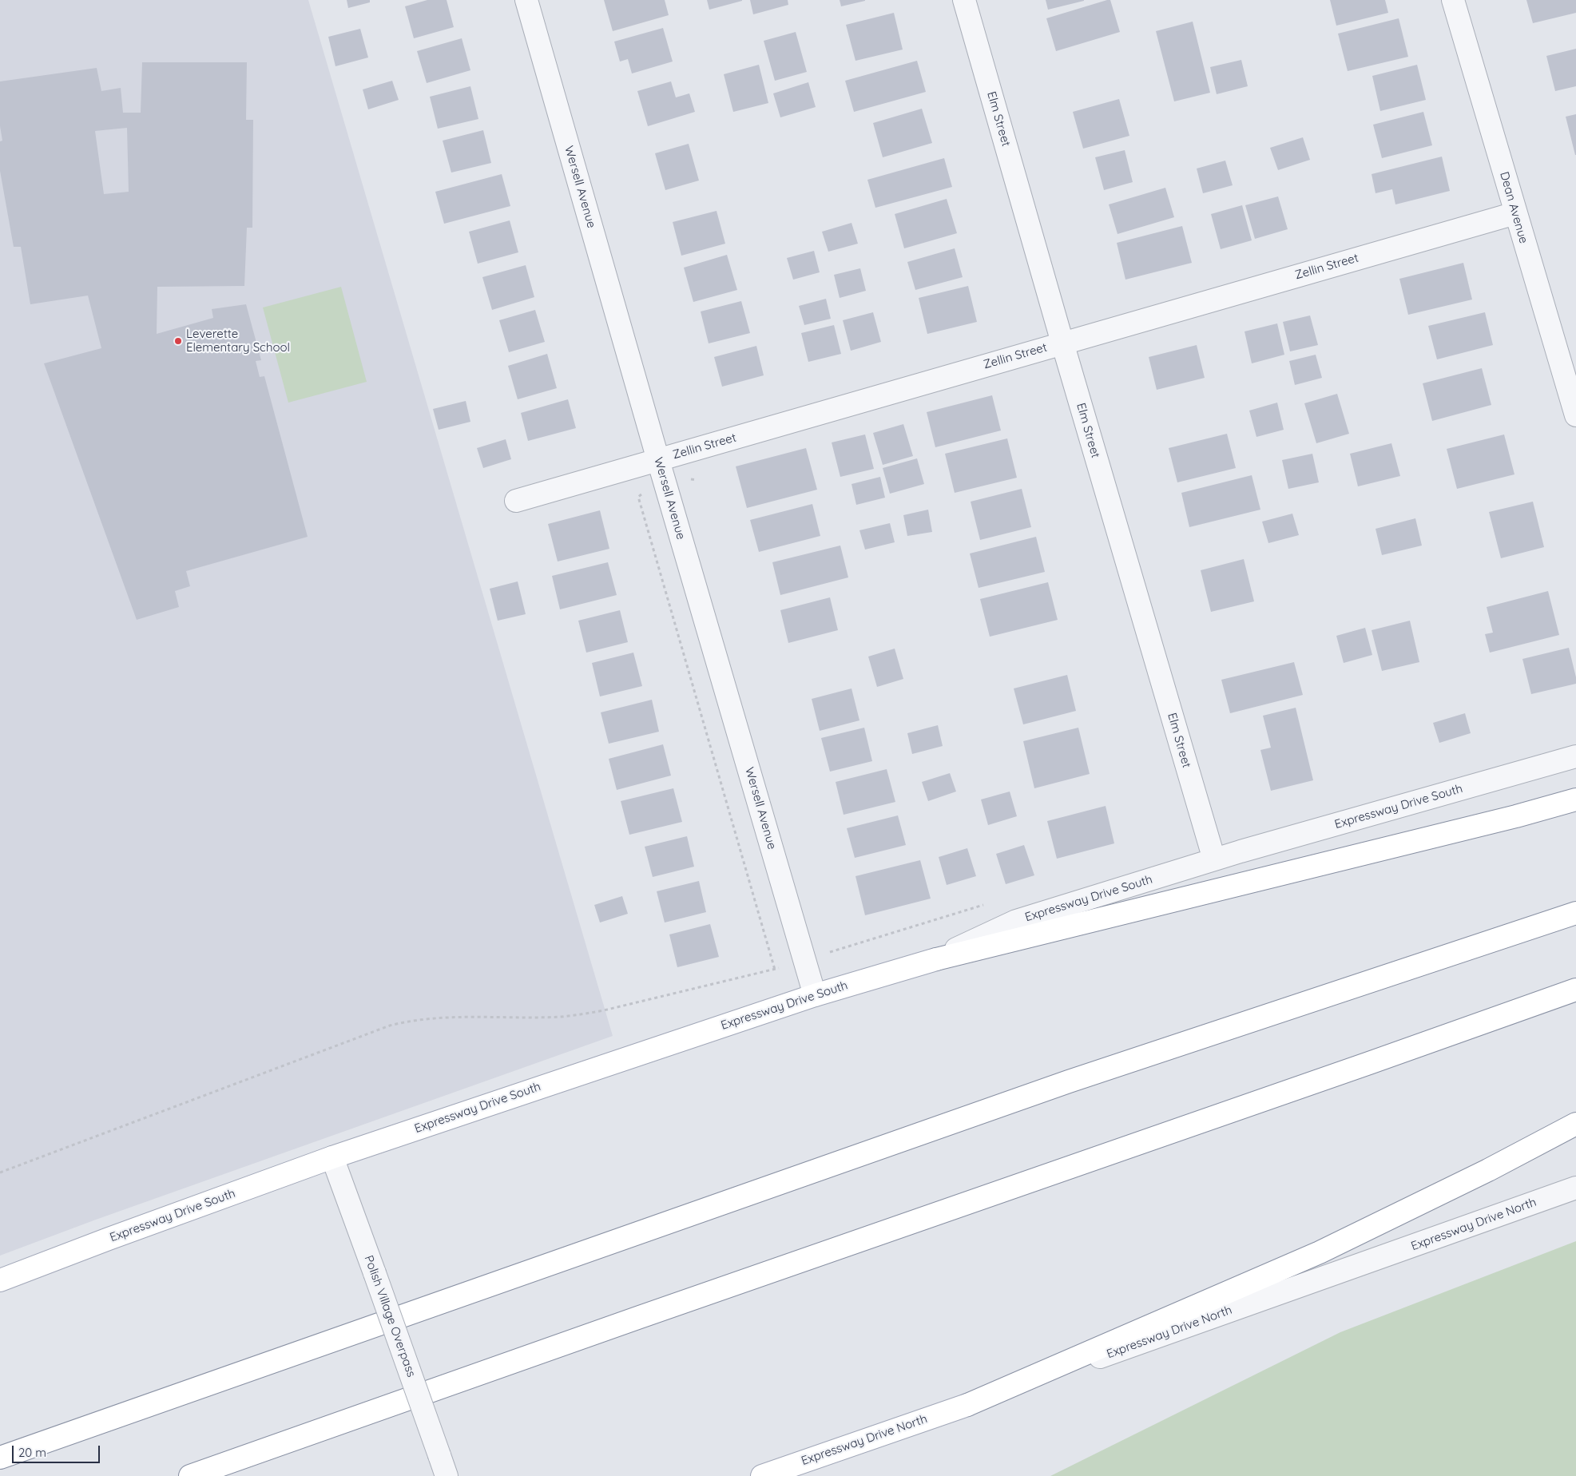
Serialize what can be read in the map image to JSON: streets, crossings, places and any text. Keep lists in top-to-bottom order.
{
  "streets": {
    "main road": ["Expressway Drive South", "Expressway Drive North"],
    "street": [
      "Elm Street",
      "Wersell Avenue",
      "Dean Avenue",
      "Zellin Street",
      "Polish Village Overpass"
    ]
  },
  "crossings": [
    ["Elm Street", "Zellin Street"],
    ["Elm Street", "Expressway Drive South"],
    ["Wersell Avenue", "Zellin Street"],
    ["Wersell Avenue", "Expressway Drive South"],
    ["Dean Avenue", "Zellin Street"],
    ["Expressway Drive South", "Polish Village Overpass"]
  ],
  "places": ["Leverette Elementary School"],
  "scale_bar": "20 m"
}
